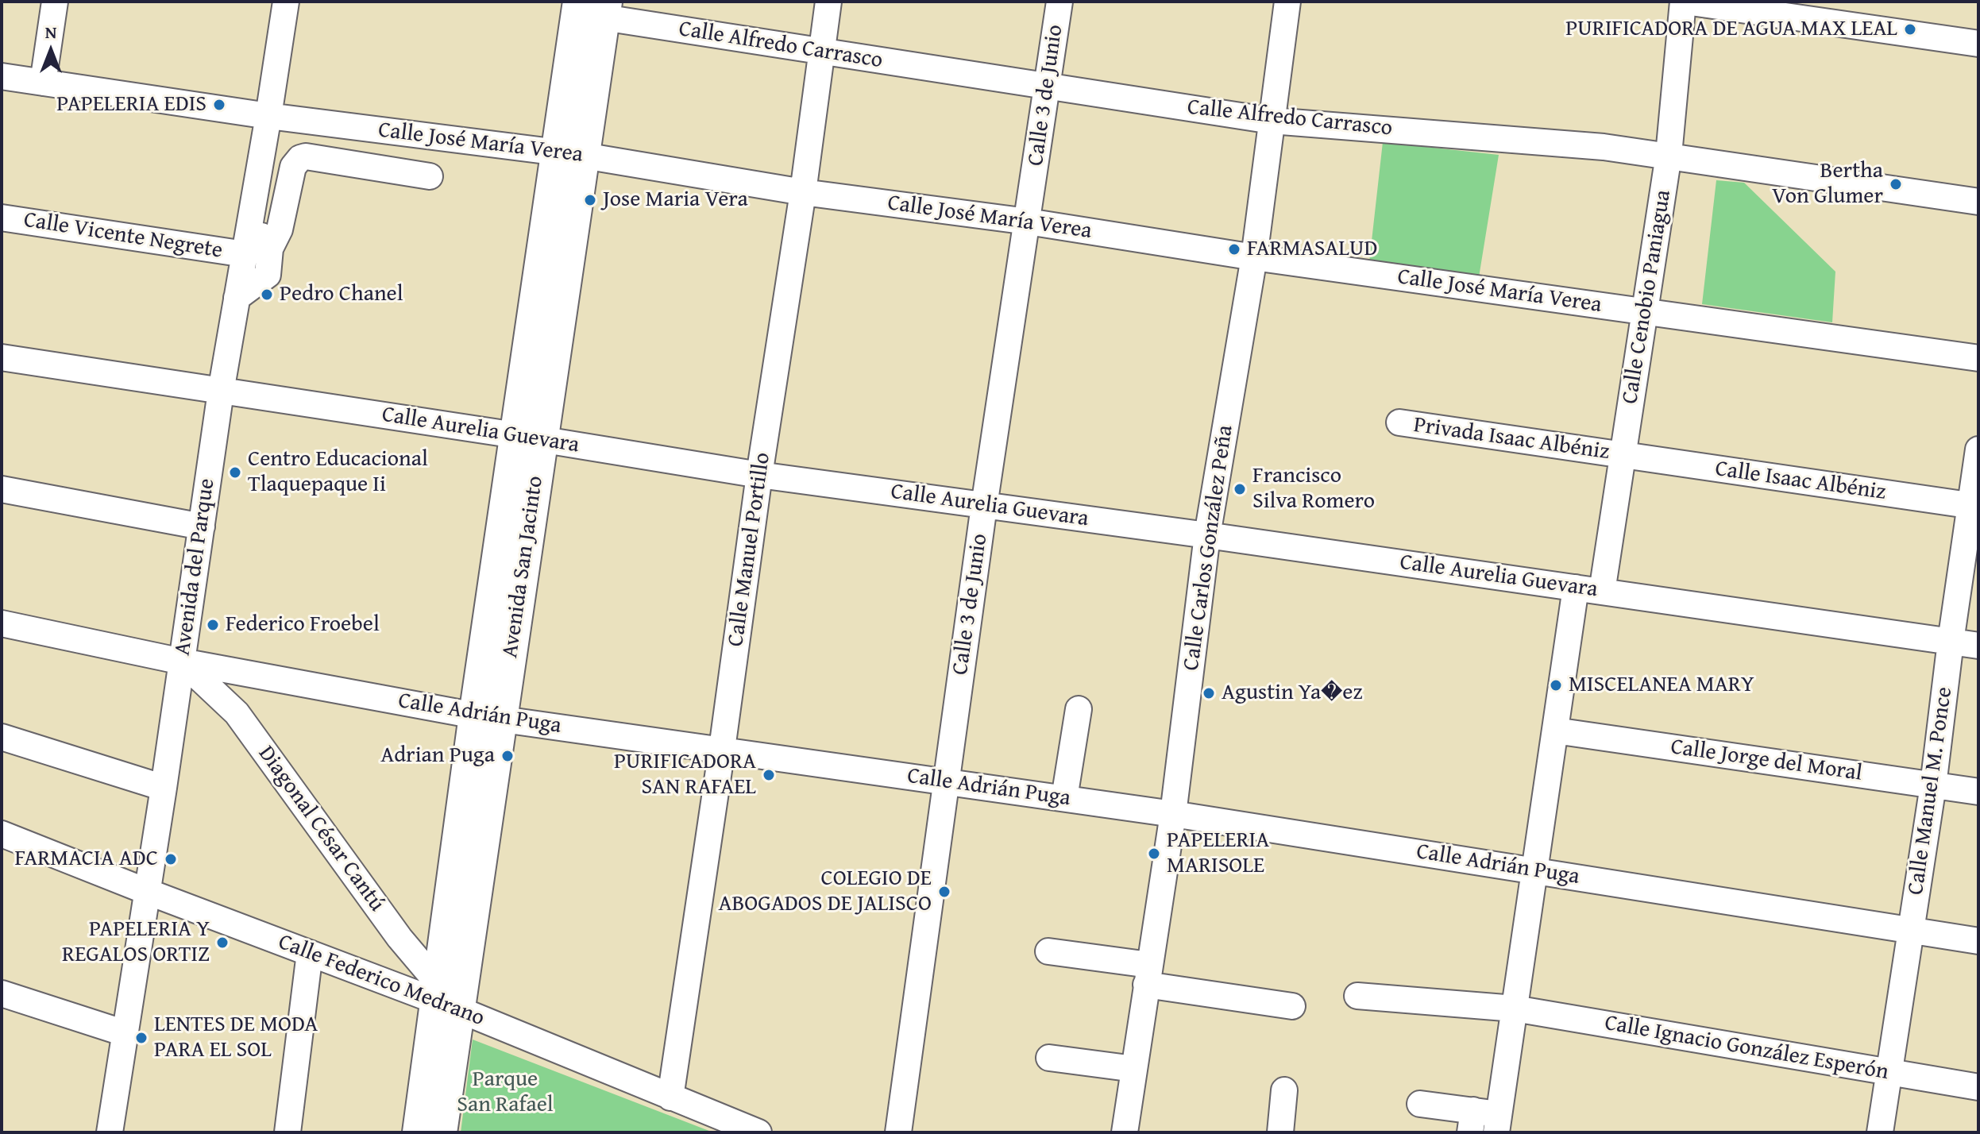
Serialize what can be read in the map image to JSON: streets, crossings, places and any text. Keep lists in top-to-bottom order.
{
  "streets": {
    "main road": ["Avenida San Jacinto"],
    "street": [
      "Calle Alfredo Carrasco",
      "Calle 3 de Junio",
      "Calle José María Verea",
      "Calle Vicente Negrete",
      "Calle Cenobio Paniagua",
      "Calle Aurelia Guevara",
      "Privada Isaac Albéniz",
      "Calle Isaac Albéniz",
      "Calle Carlos González Peña",
      "Calle Manuel Portillo",
      "Avenida del Parque",
      "Calle Adrián Puga",
      "Calle Jorge del Moral",
      "Calle Manuel M. Ponce",
      "Diagonal César Cantú",
      "Calle Federico Medrano",
      "Calle Ignacio González Esperón"
    ]
  },
  "crossings": [
    ["Calle Alfredo Carrasco", "Calle 3 de Junio"],
    ["Calle Alfredo Carrasco", "Calle Cenobio Paniagua"],
    ["Calle Alfredo Carrasco", "Calle Carlos González Peña"],
    ["Calle Alfredo Carrasco", "Calle Manuel Portillo"],
    ["Calle Alfredo Carrasco", "Avenida San Jacinto"],
    ["Calle 3 de Junio", "Calle José María Verea"],
    ["Calle 3 de Junio", "Calle Aurelia Guevara"],
    ["Calle 3 de Junio", "Calle Adrián Puga"],
    ["Calle José María Verea", "Calle Cenobio Paniagua"],
    ["Calle José María Verea", "Calle Carlos González Peña"],
    ["Calle José María Verea", "Calle Manuel Portillo"],
    ["Calle José María Verea", "Avenida del Parque"],
    ["Calle José María Verea", "Avenida San Jacinto"],
    ["Calle Vicente Negrete", "Avenida del Parque"],
    ["Calle Cenobio Paniagua", "Calle Aurelia Guevara"],
    ["Calle Cenobio Paniagua", "Privada Isaac Albéniz"],
    ["Calle Cenobio Paniagua", "Calle Isaac Albéniz"],
    ["Calle Aurelia Guevara", "Calle Carlos González Peña"],
    ["Calle Aurelia Guevara", "Calle Manuel Portillo"],
    ["Calle Aurelia Guevara", "Avenida del Parque"],
    ["Calle Aurelia Guevara", "Avenida San Jacinto"],
    ["Calle Aurelia Guevara", "Calle Manuel M. Ponce"],
    ["Privada Isaac Albéniz", "Calle Isaac Albéniz"],
    ["Calle Isaac Albéniz", "Calle Manuel M. Ponce"],
    ["Calle Carlos González Peña", "Calle Adrián Puga"],
    ["Calle Manuel Portillo", "Calle Adrián Puga"],
    ["Calle Manuel Portillo", "Calle Federico Medrano"],
    ["Avenida del Parque", "Calle Adrián Puga"],
    ["Avenida del Parque", "Diagonal César Cantú"],
    ["Avenida del Parque", "Calle Federico Medrano"],
    ["Avenida San Jacinto", "Calle Adrián Puga"],
    ["Avenida San Jacinto", "Diagonal César Cantú"],
    ["Avenida San Jacinto", "Calle Federico Medrano"],
    ["Calle Adrián Puga", "Calle Manuel M. Ponce"],
    ["Calle Adrián Puga", "Diagonal César Cantú"],
    ["Calle Jorge del Moral", "Calle Manuel M. Ponce"],
    ["Calle Manuel M. Ponce", "Calle Ignacio González Esperón"],
    ["Diagonal César Cantú", "Calle Federico Medrano"]
  ],
  "parks": ["Parque San Rafael"],
  "places": [
    "PURIFICADORA DE AGUA MAX LEAL",
    "PAPELERIA EDIS",
    "Bertha Von Glumer",
    "Jose Maria Vera",
    "FARMASALUD",
    "Pedro Chanel",
    "Centro Educacional Tlaquepaque Ii",
    "Francisco Silva Romero",
    "Federico Froebel",
    "MISCELANEA MARY",
    "Agustin Ya�ez",
    "Adrian Puga",
    "PURIFICADORA SAN RAFAEL",
    "PAPELERIA MARISOLE",
    "FARMACIA ADC",
    "COLEGIO DE ABOGADOS DE JALISCO",
    "PAPELERIA Y REGALOS ORTIZ",
    "LENTES DE MODA PARA EL SOL"
  ],
  "north": "top"
}
